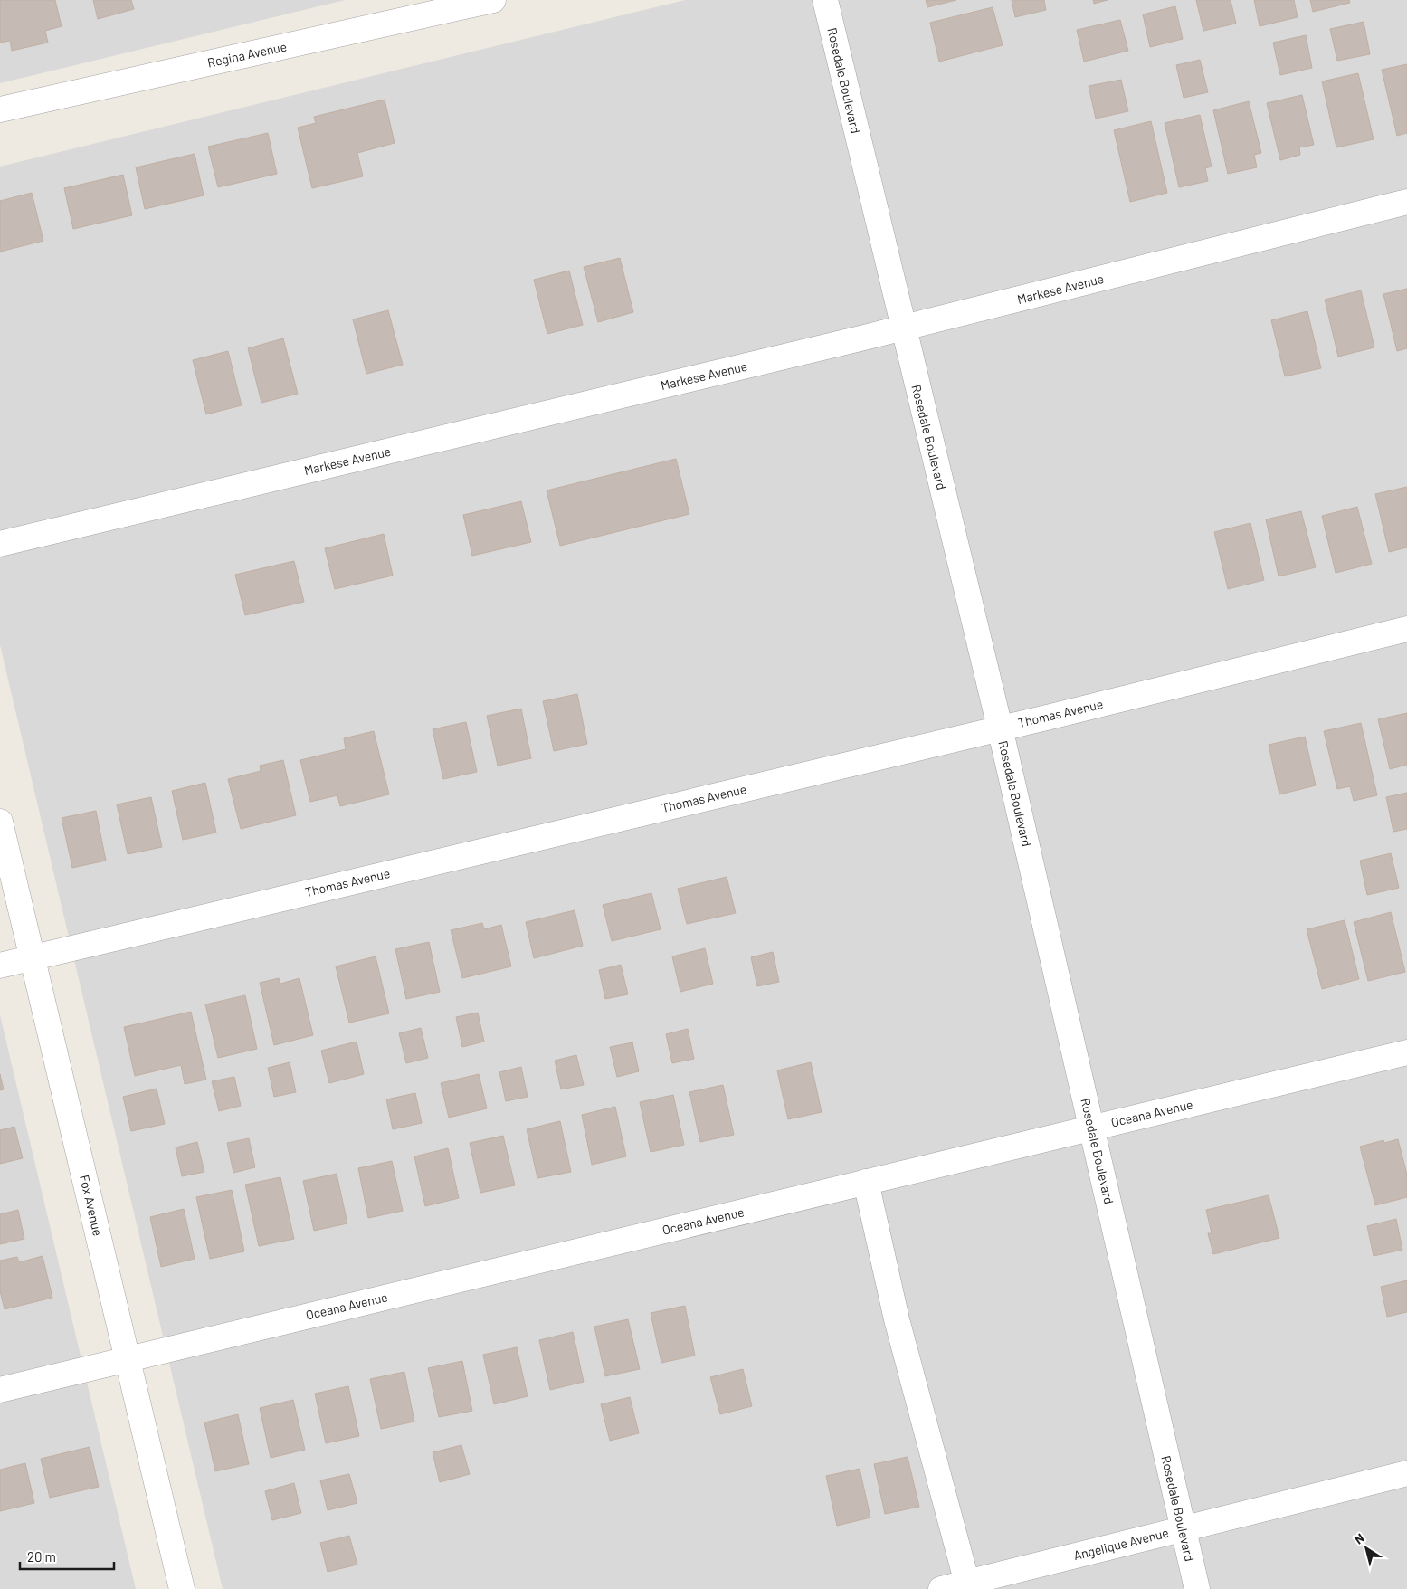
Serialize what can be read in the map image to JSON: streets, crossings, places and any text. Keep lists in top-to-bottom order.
{
  "streets": {
    "street": [
      "Regina Avenue",
      "Rosedale Boulevard",
      "Markese Avenue",
      "Thomas Avenue",
      "Oceana Avenue",
      "Fox Avenue",
      "Angelique Avenue"
    ]
  },
  "crossings": [
    ["Rosedale Boulevard", "Markese Avenue"],
    ["Rosedale Boulevard", "Thomas Avenue"],
    ["Rosedale Boulevard", "Oceana Avenue"],
    ["Rosedale Boulevard", "Angelique Avenue"],
    ["Thomas Avenue", "Fox Avenue"],
    ["Oceana Avenue", "Fox Avenue"]
  ],
  "scale_bar": "20 m",
  "north": "top left"
}
